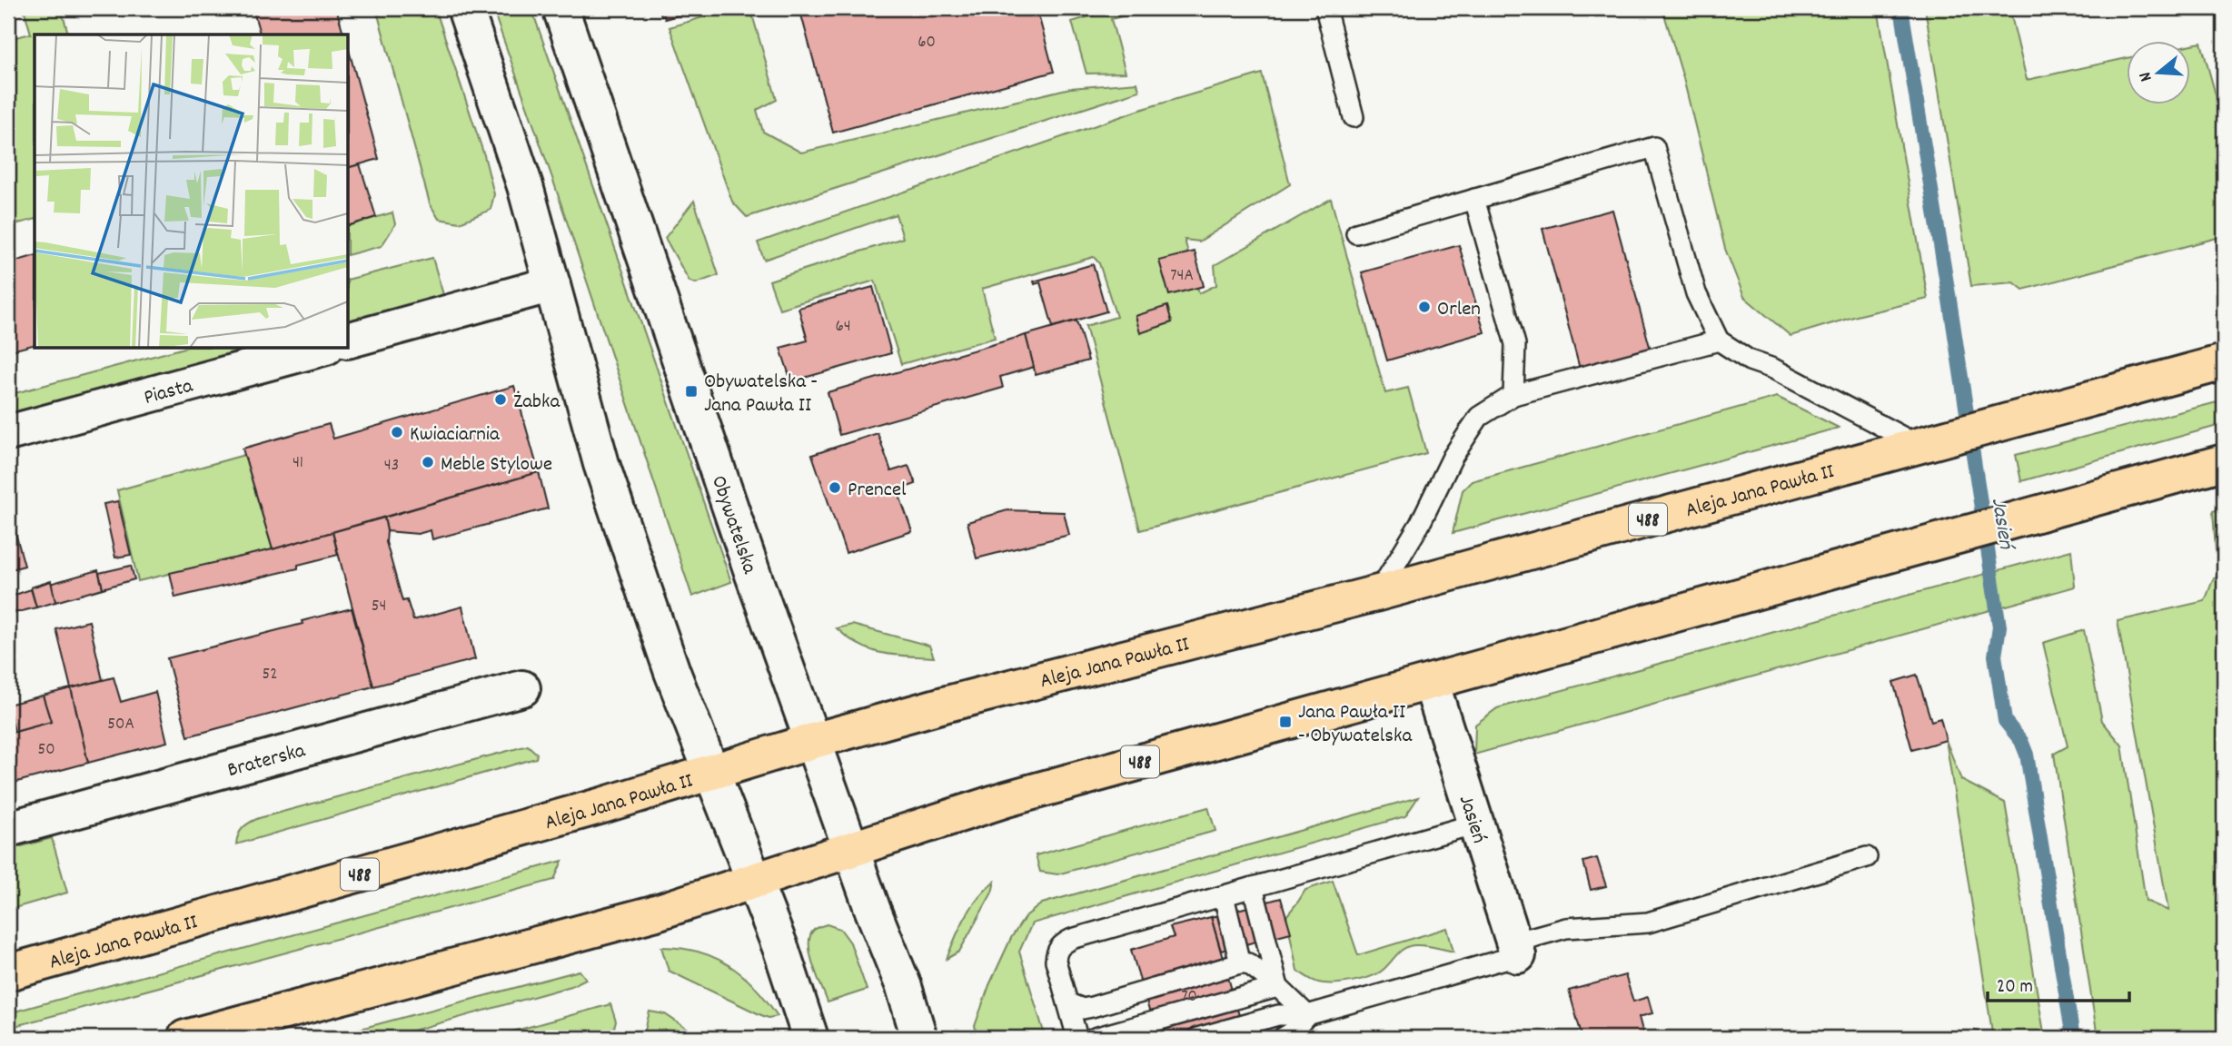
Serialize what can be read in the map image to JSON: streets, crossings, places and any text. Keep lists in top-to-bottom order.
{
  "streets": {
    "main road": [
      "Piasta",
      "Aleja Jana Pawła II",
      "488",
      "Obywatelska",
      "Braterska",
      "Jasień"
    ]
  },
  "crossings": [
    ["Aleja Jana Pawła II", "Obywatelska"],
    ["488", "Obywatelska"],
    ["488", "Jasień"]
  ],
  "water": ["Jasień"],
  "places": {
    "other": [
      "Orlen",
      "Żabka",
      "Kwiaciarnia",
      "Meble Stylowe",
      "Prencel"
    ],
    "transit": ["Obywatelska - Jana Pawła II", "Jana Pawła II - Obywatelska"]
  },
  "house_numbers": [
    "60",
    "74A",
    "64",
    "41",
    "43",
    "54",
    "52",
    "50A",
    "50",
    "70"
  ],
  "scale_bar": "20 m",
  "north": "left"
}
